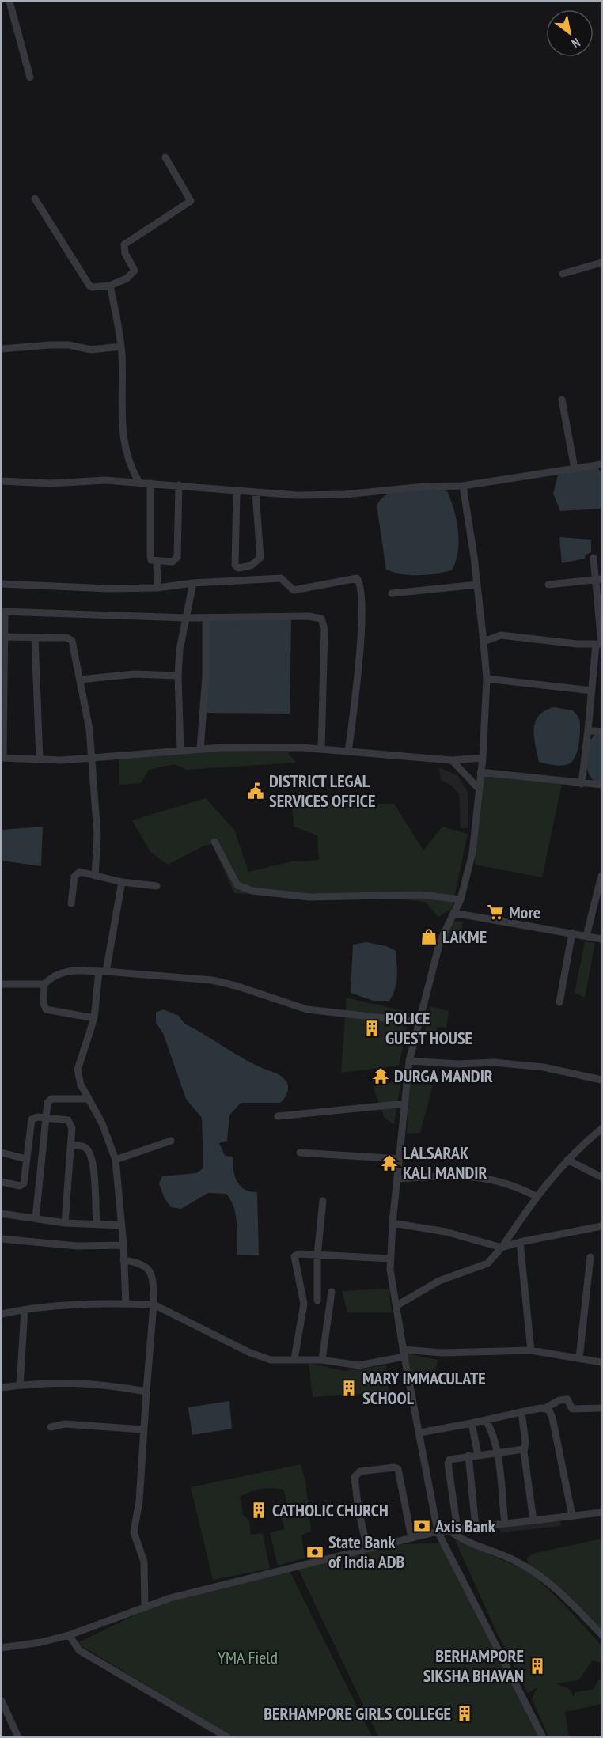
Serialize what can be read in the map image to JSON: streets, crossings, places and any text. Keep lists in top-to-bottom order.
{
  "parks": ["YMA Field"],
  "places": {
    "public building": ["DISTRICT LEGAL SERVICES OFFICE"],
    "supermarket": ["More"],
    "shop": ["LAKME"],
    "building": [
      "POLICE GUEST HOUSE",
      "MARY IMMACULATE SCHOOL",
      "CATHOLIC CHURCH",
      "BERHAMPORE SIKSHA BHAVAN",
      "BERHAMPORE GIRLS COLLEGE"
    ],
    "temple": ["DURGA MANDIR", "LALSARAK KALI MANDIR"],
    "bank": ["Axis Bank", "State Bank of India ADB"]
  },
  "north": "bottom right"
}
